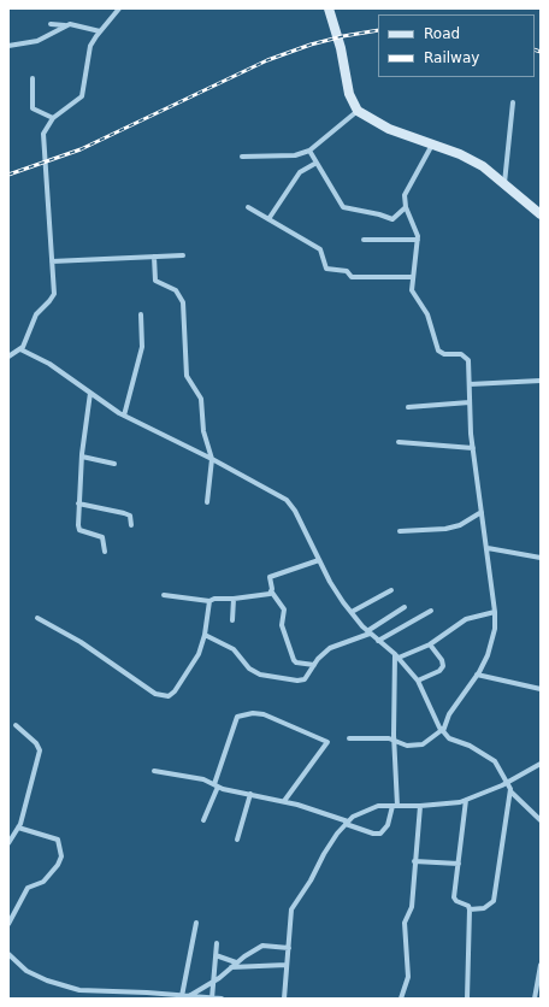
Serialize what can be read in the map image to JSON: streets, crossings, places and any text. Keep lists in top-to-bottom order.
{
  "legend": ["Road", "Railway"]
}
